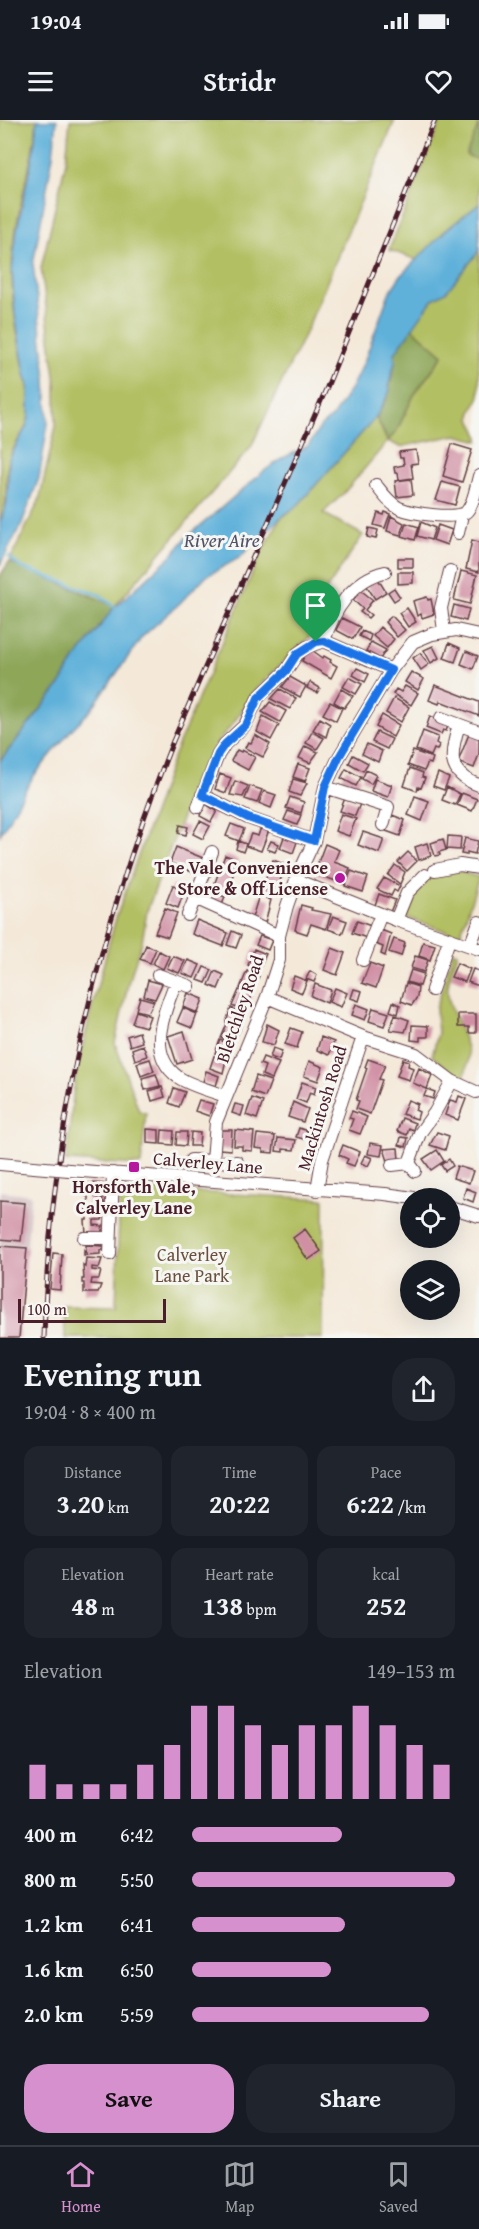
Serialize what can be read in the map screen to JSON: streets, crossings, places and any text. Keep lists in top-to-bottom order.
{
  "streets": {
    "street": ["Bletchley Road", "Mackintosh Road", "Calverley Lane"]
  },
  "crossings": [
    ["Mackintosh Road", "Calverley Lane"]
  ],
  "water": ["River Aire"],
  "parks": ["Calverley Lane Park"],
  "places": {
    "other": ["The Vale Convenience Store & Off License"],
    "transit": ["Horsforth Vale, Calverley Lane"]
  },
  "scale_bar": "100 m",
  "page": {
    "status": "19:04",
    "header": "Stridr",
    "scale": "100 m",
    "heading": ["Evening run", "19:04 · 8 × 400 m"],
    "stats": [
      ["Distance", "3.20 km"],
      ["Time", "20:22"],
      ["Pace", "6:22 /km"],
      ["Elevation", "48 m"],
      ["Heart rate", "138 bpm"],
      ["kcal", "252"]
    ],
    "chart": ["Elevation", "149–153 m"],
    "list": [
      {
        "name": "400 m",
        "note": "6:42"
      },
      {
        "name": "800 m",
        "note": "5:50"
      },
      {
        "name": "1.2 km",
        "note": "6:41"
      },
      {
        "name": "1.6 km",
        "note": "6:50"
      },
      {
        "name": "2.0 km",
        "note": "5:59"
      }
    ],
    "buttons": ["Save", "Share"],
    "tabs": ["Home", "Map", "Saved"]
  }
}
